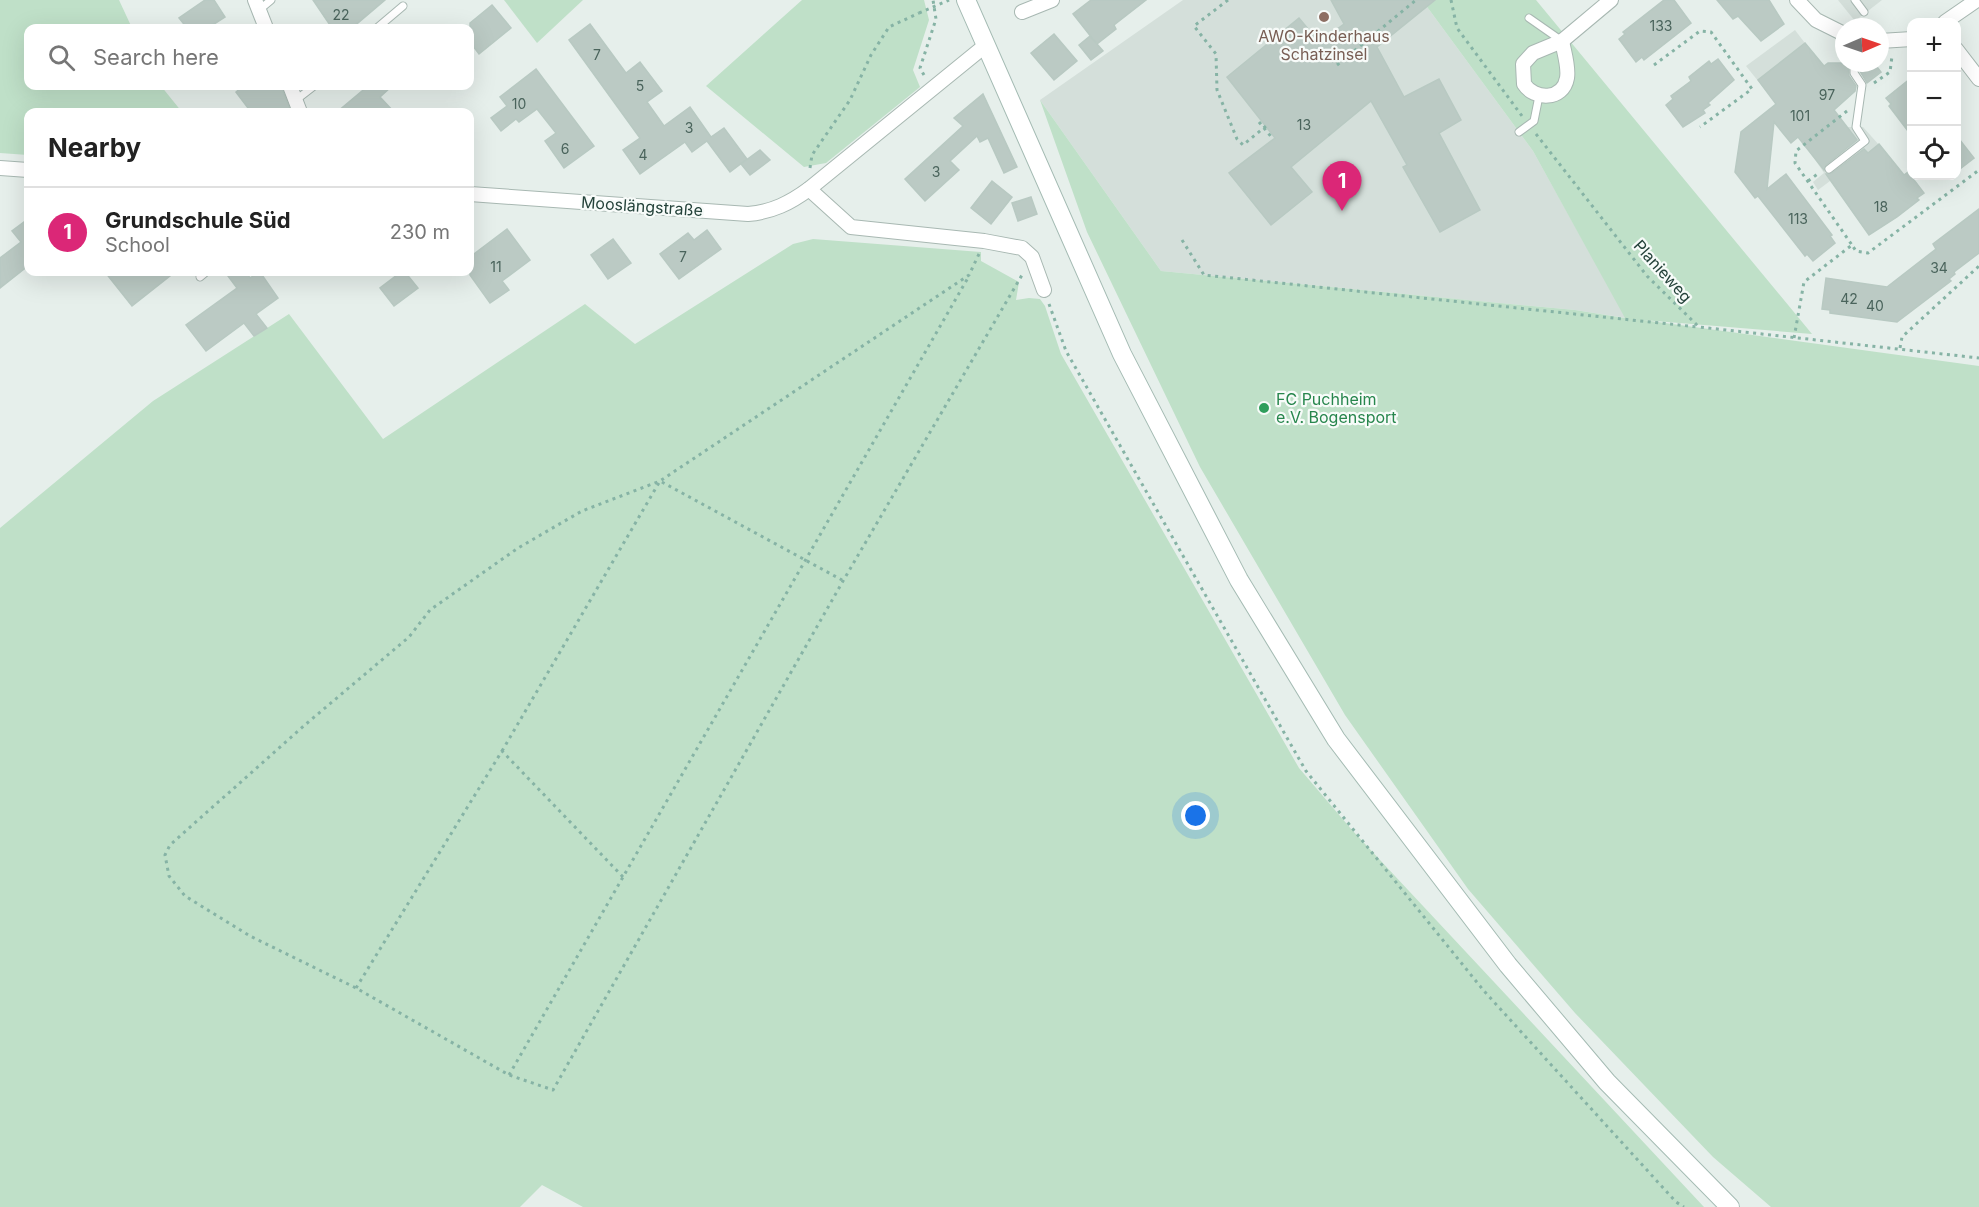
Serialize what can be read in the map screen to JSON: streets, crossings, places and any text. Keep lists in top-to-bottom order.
{
  "streets": {
    "street": ["Mooslängstraße"],
    "path": ["Planieweg"]
  },
  "places": ["AWO-Kinderhaus Schatzinsel", "FC Puchheim e.V. Bogensport"],
  "house_numbers": [
    "22",
    "133",
    "7",
    "5",
    "97",
    "10",
    "101",
    "13",
    "3",
    "6",
    "4",
    "3",
    "18",
    "113",
    "7",
    "11",
    "34",
    "42",
    "40"
  ],
  "north": "right",
  "page": {
    "map_buttons": ["+", "−"],
    "search": "Search here",
    "heading": "Nearby",
    "pins": "1",
    "list": [
      {
        "mark": "1",
        "name": "Grundschule Süd",
        "note": "School",
        "value": "230 m"
      }
    ]
  }
}
